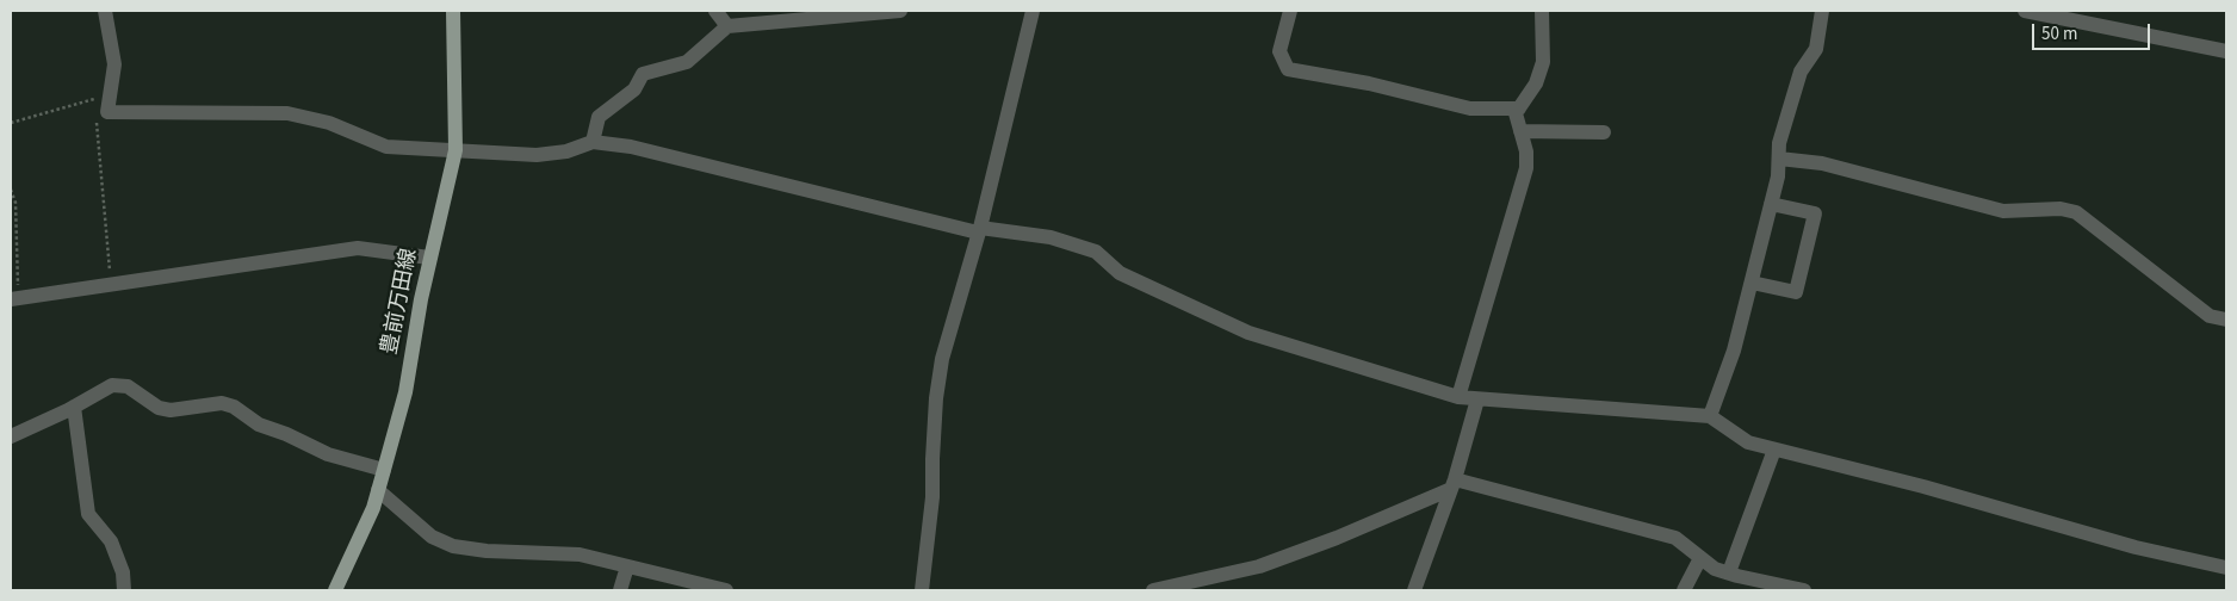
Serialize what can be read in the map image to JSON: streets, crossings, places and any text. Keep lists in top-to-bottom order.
{
  "streets": {
    "main road": ["豊前万田線"]
  },
  "scale_bar": "50 m"
}
